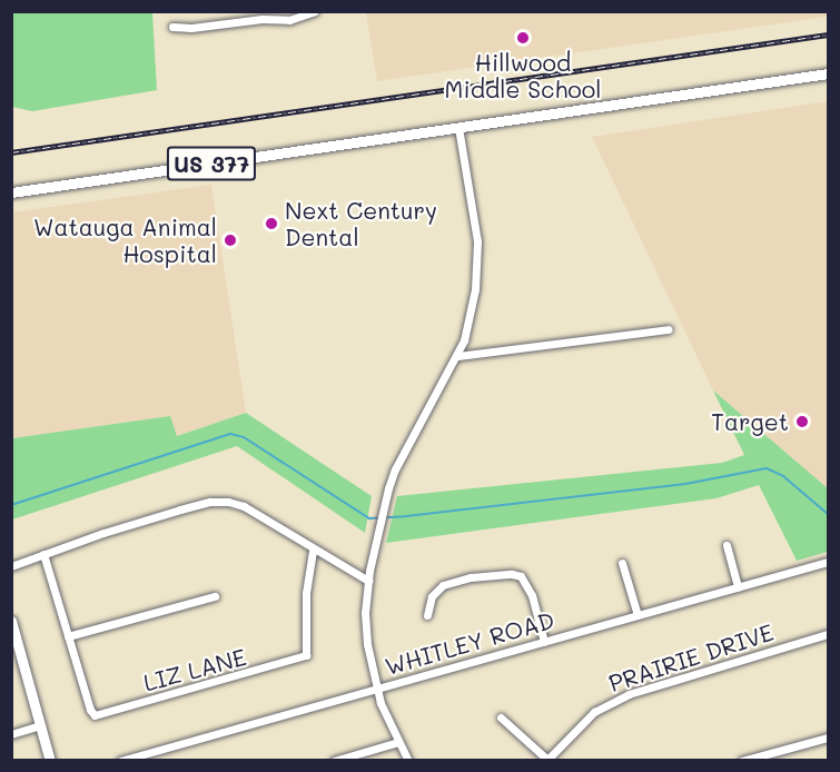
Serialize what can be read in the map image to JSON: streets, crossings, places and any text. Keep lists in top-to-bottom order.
{
  "streets": {
    "main road": ["US 377"],
    "street": ["WHITLEY ROAD", "PRAIRIE DRIVE", "LIZ LANE"]
  },
  "places": [
    "Hillwood Middle School",
    "Next Century Dental",
    "Watauga Animal Hospital",
    "Target"
  ]
}
